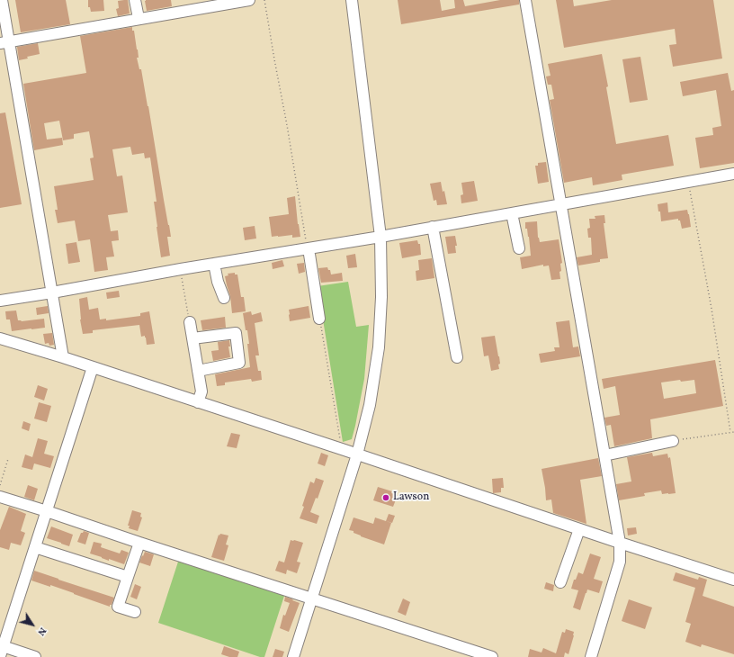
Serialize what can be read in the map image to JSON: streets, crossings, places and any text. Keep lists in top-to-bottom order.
{
  "places": ["Lawson"],
  "north": "bottom right"
}
